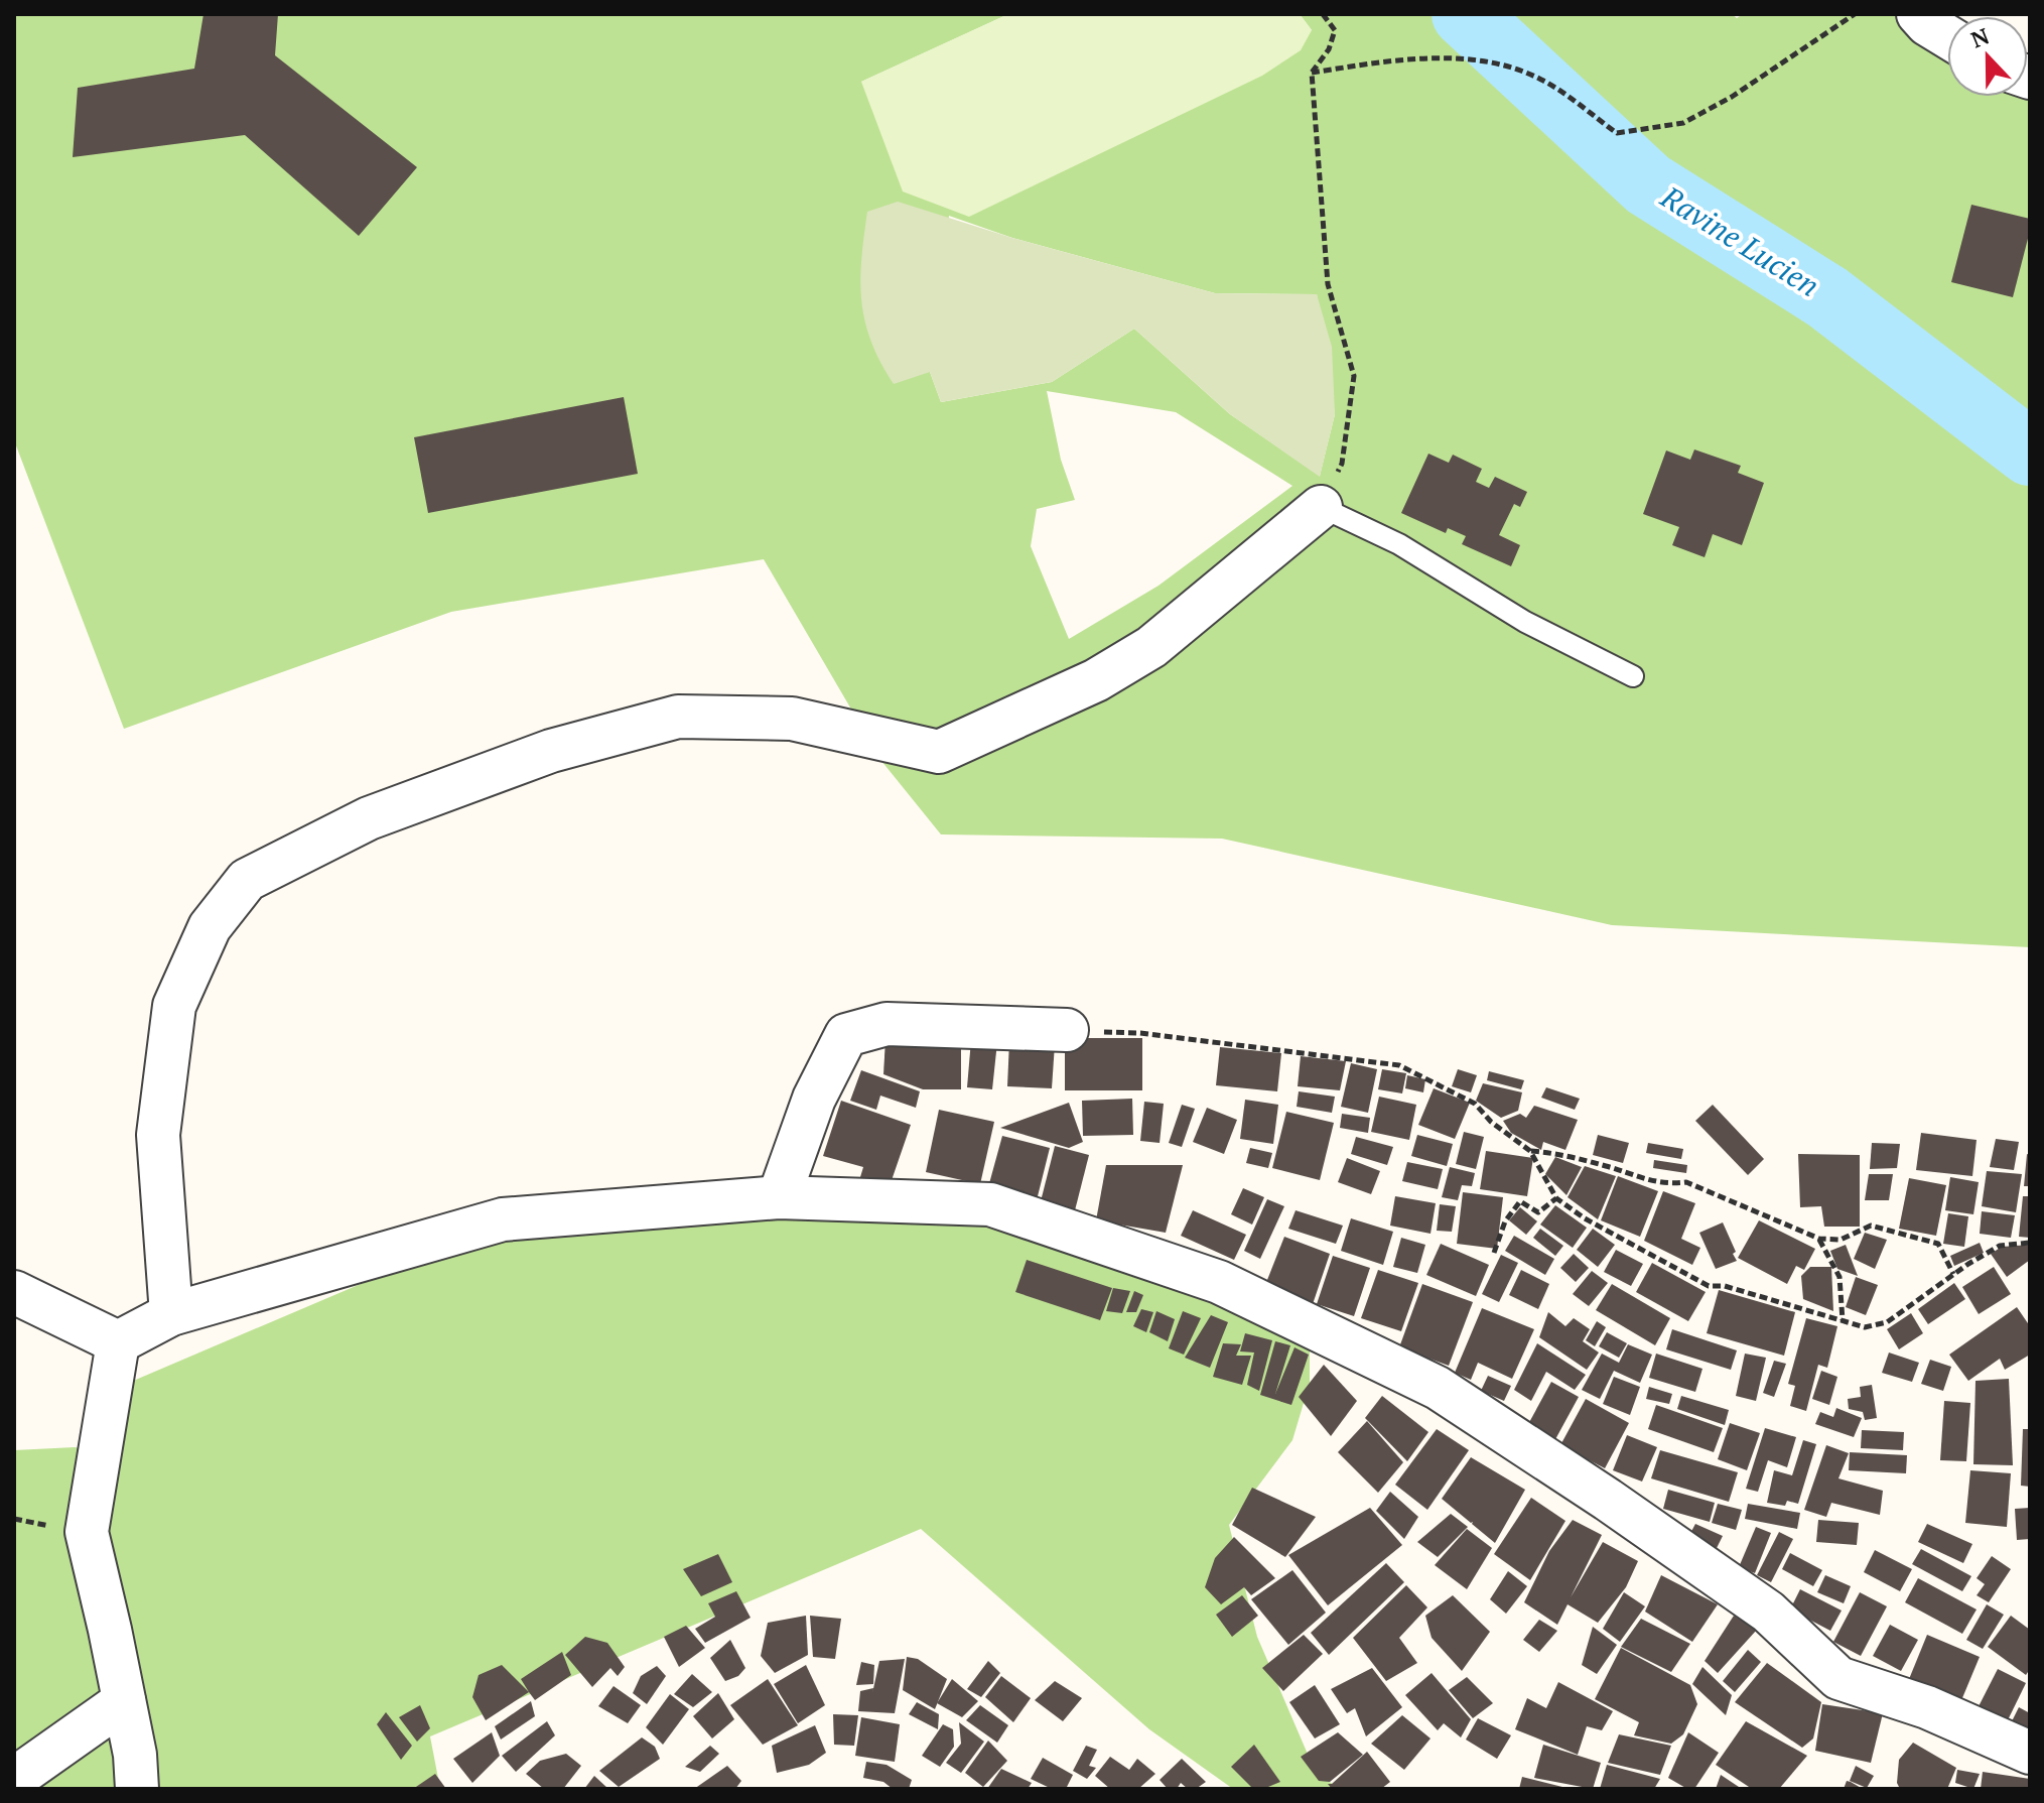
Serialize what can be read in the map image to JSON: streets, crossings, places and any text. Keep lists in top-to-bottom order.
{
  "water": ["Ravine Lucien"],
  "north": "top"
}
